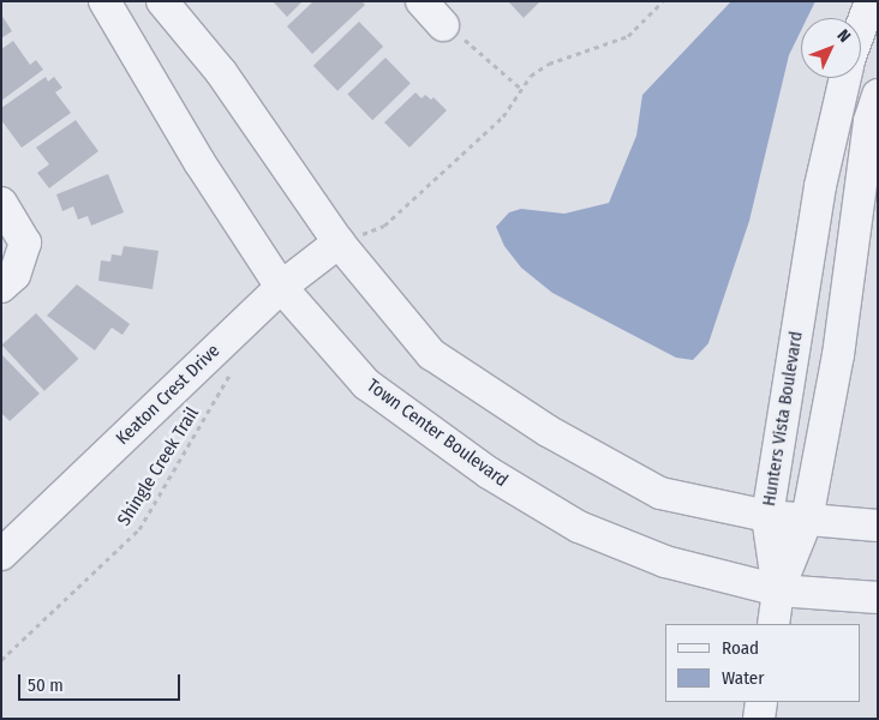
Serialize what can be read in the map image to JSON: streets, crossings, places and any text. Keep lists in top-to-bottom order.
{
  "streets": {
    "street": ["Keaton Crest Drive", "Hunters Vista Boulevard", "Town Center Boulevard"],
    "path": ["Shingle Creek Trail"]
  },
  "crossings": [
    ["Keaton Crest Drive", "Town Center Boulevard"],
    ["Hunters Vista Boulevard", "Town Center Boulevard"]
  ],
  "legend": ["Road", "Water"],
  "scale_bar": "50 m",
  "north": "top right"
}
